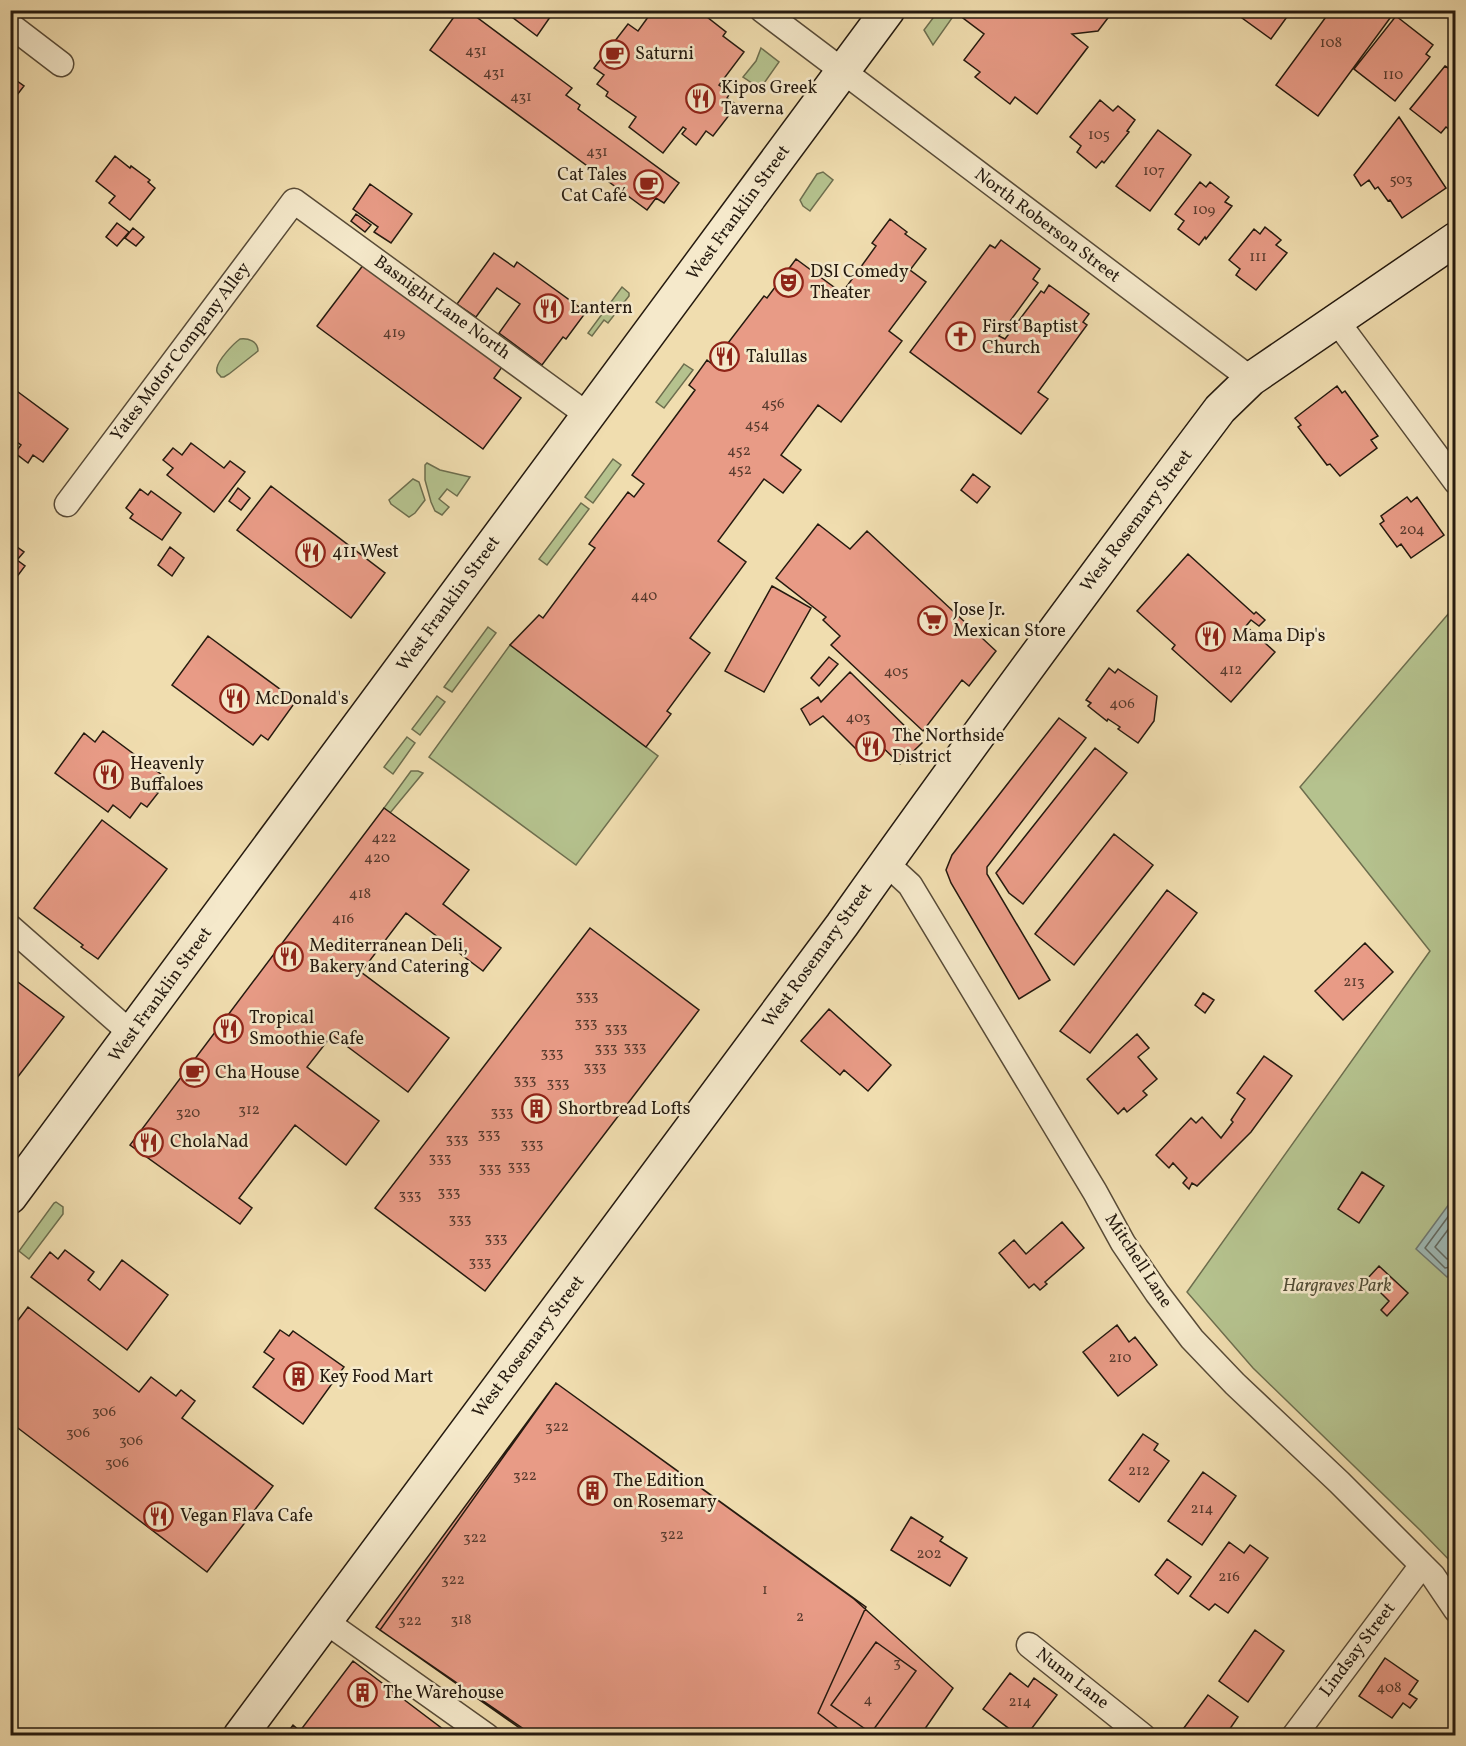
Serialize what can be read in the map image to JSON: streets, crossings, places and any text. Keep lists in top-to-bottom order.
{
  "streets": {
    "street": [
      "West Franklin Street",
      "North Roberson Street",
      "Basnight Lane North",
      "Yates Motor Company Alley",
      "West Rosemary Street",
      "Mitchell Lane",
      "Lindsay Street",
      "Nunn Lane"
    ]
  },
  "crossings": [
    ["West Franklin Street", "North Roberson Street"],
    ["West Franklin Street", "Basnight Lane North"],
    ["North Roberson Street", "West Rosemary Street"],
    ["Basnight Lane North", "Yates Motor Company Alley"],
    ["West Rosemary Street", "Mitchell Lane"],
    ["Mitchell Lane", "Lindsay Street"]
  ],
  "parks": ["Hargraves Park"],
  "places": {
    "cafe": ["Saturni", "Cat Tales Cat Café", "Cha House"],
    "restaurant": [
      "Kipos Greek Taverna",
      "Lantern",
      "Talullas",
      "411 West",
      "Mama Dip's",
      "McDonald's",
      "The Northside District",
      "Heavenly Buffaloes",
      "Mediterranean Deli, Bakery and Catering",
      "Tropical Smoothie Cafe",
      "CholaNad",
      "Vegan Flava Cafe"
    ],
    "theatre": ["DSI Comedy Theater"],
    "church": ["First Baptist Church"],
    "supermarket": ["Jose Jr. Mexican Store"],
    "building": [
      "Shortbread Lofts",
      "Key Food Mart",
      "The Edition on Rosemary",
      "The Warehouse"
    ]
  },
  "house_numbers": [
    "108",
    "431",
    "431",
    "110",
    "431",
    "105",
    "431",
    "107",
    "503",
    "109",
    "111",
    "419",
    "456",
    "454",
    "452",
    "452",
    "204",
    "440",
    "412",
    "405",
    "406",
    "403",
    "422",
    "420",
    "418",
    "416",
    "213",
    "333",
    "333",
    "333",
    "333",
    "333",
    "333",
    "333",
    "333",
    "333",
    "312",
    "333",
    "320",
    "333",
    "333",
    "333",
    "333",
    "333",
    "333",
    "333",
    "333",
    "333",
    "333",
    "333",
    "210",
    "306",
    "322",
    "306",
    "306",
    "306",
    "212",
    "322",
    "214",
    "322",
    "322",
    "202",
    "216",
    "322",
    "1",
    "2",
    "318",
    "322",
    "3",
    "408",
    "4",
    "214"
  ]
}
